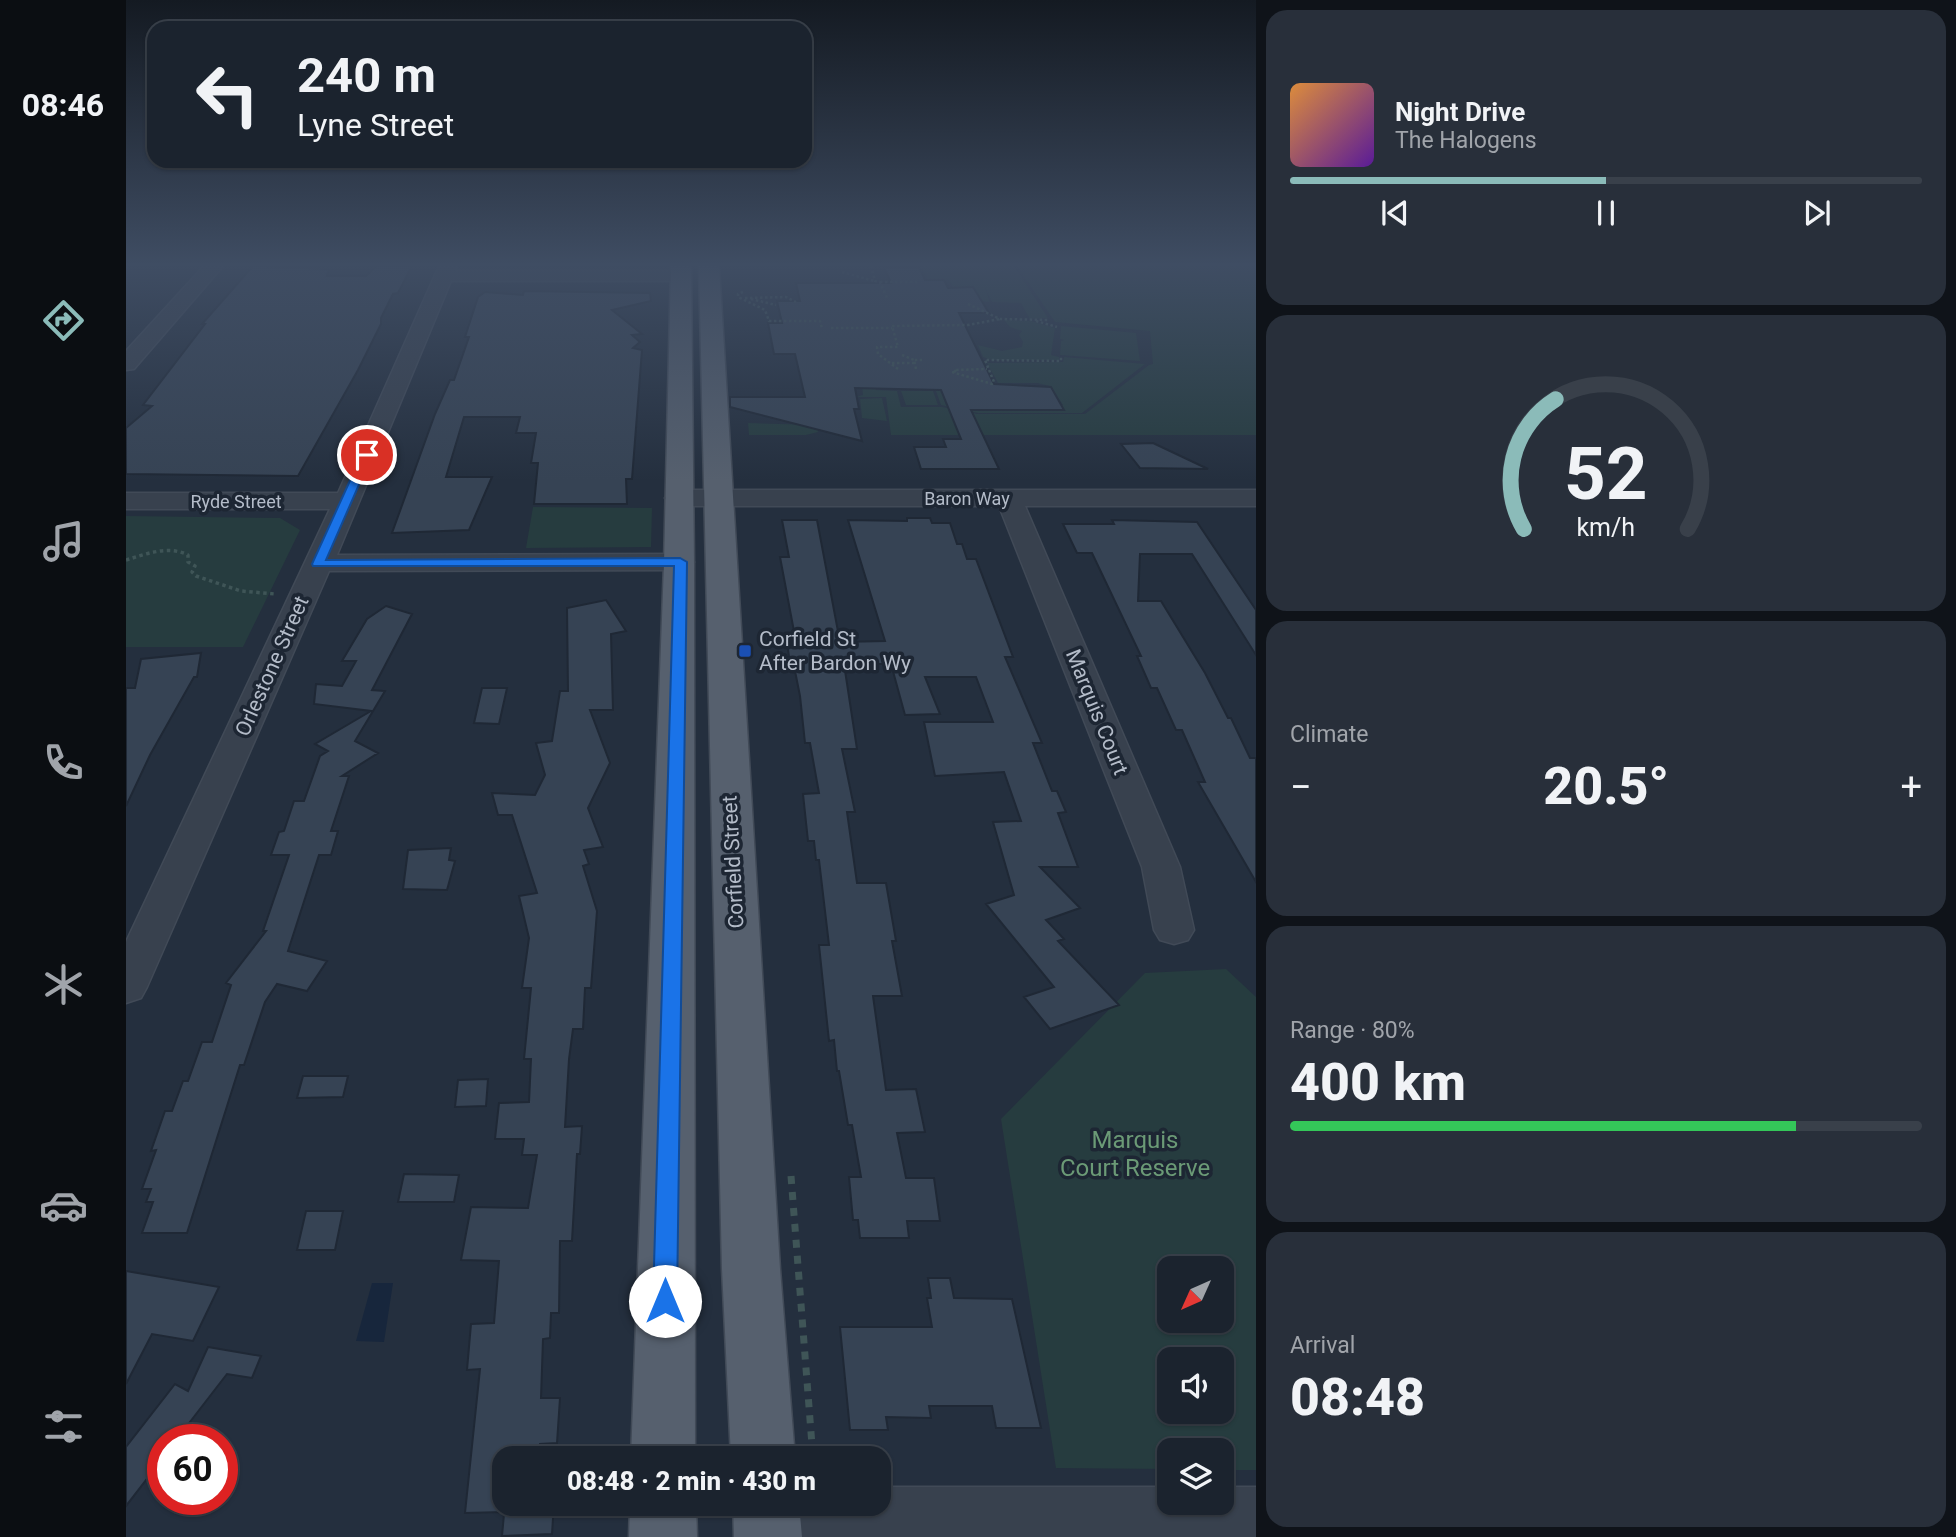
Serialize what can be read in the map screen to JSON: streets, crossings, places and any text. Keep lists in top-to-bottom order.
{
  "streets": {
    "main road": ["Corfield Street"],
    "street": [
      "Baron Way",
      "Ryde Street",
      "Orlestone Street",
      "Marquis Court"
    ]
  },
  "crossings": [
    ["Baron Way", "Marquis Court"],
    ["Baron Way", "Corfield Street"],
    ["Ryde Street", "Orlestone Street"]
  ],
  "parks": ["Marquis Court Reserve"],
  "places": {
    "transit": ["Corfield St After Bardon Wy"]
  },
  "north": "bottom left",
  "page": {
    "tabs": "08:46",
    "turn": ["240 m", "Lyne Street"],
    "song": ["Night Drive", "The Halogens"],
    "tile": [
      "Climate",
      ["Range · 80%", "400 km"],
      ["Arrival", "08:48"]
    ],
    "heat": ["−", "20.5°", "+"],
    "limit": "60",
    "trip": "08:48 · 2 min · 430 m",
    "gauge": ["52", "km/h"]
  }
}
